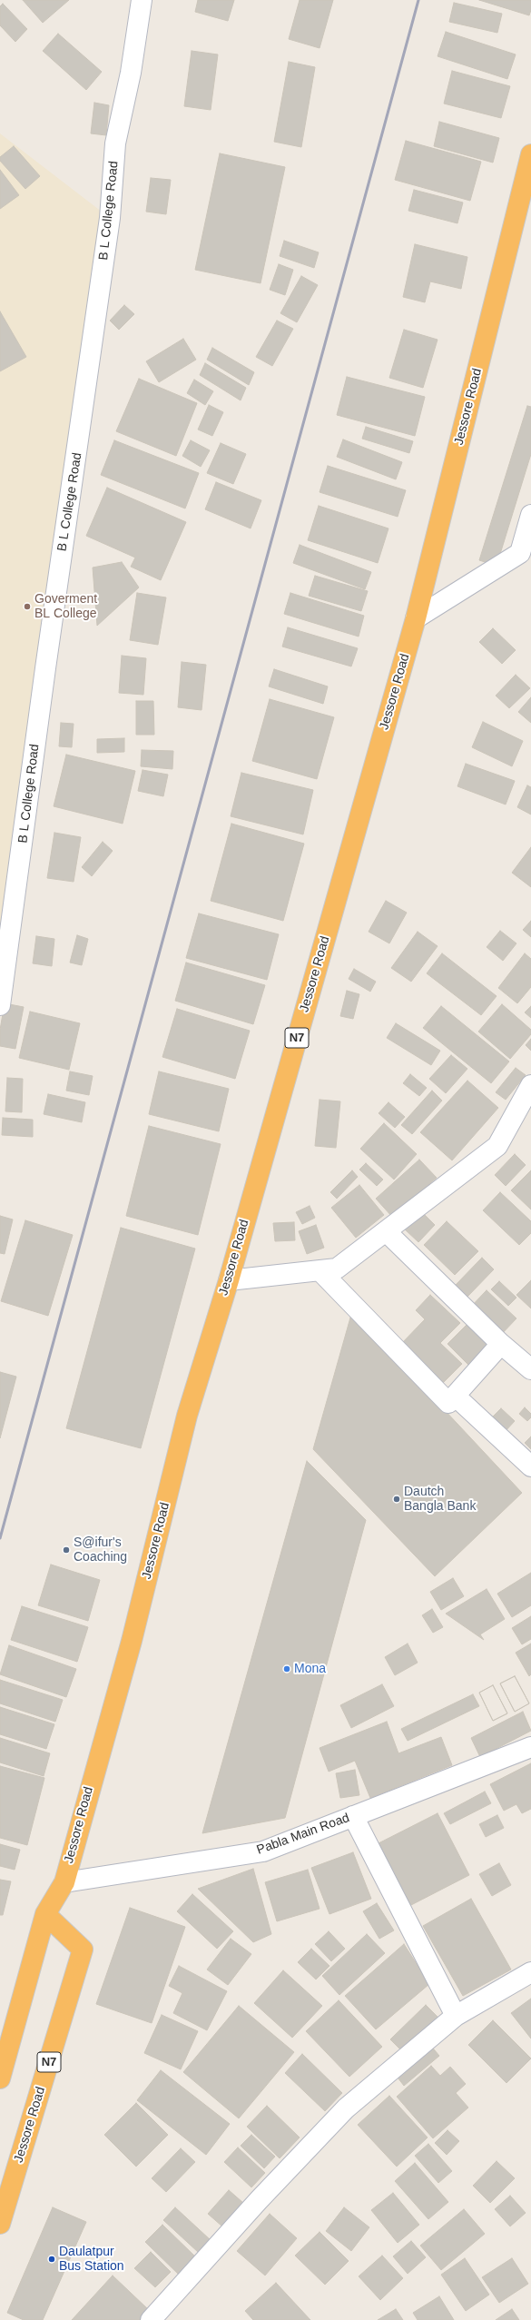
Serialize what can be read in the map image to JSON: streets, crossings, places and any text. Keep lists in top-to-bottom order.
{
  "streets": {
    "highway": ["Jessore Road", "N7"],
    "street": ["B L College Road", "Pabla Main Road"]
  },
  "crossings": [
    ["Jessore Road", "Pabla Main Road"]
  ],
  "places": [
    "Goverment BL College",
    "Dautch Bangla Bank",
    "S@ifur's Coaching",
    "Mona",
    "Daulatpur Bus Station"
  ]
}
